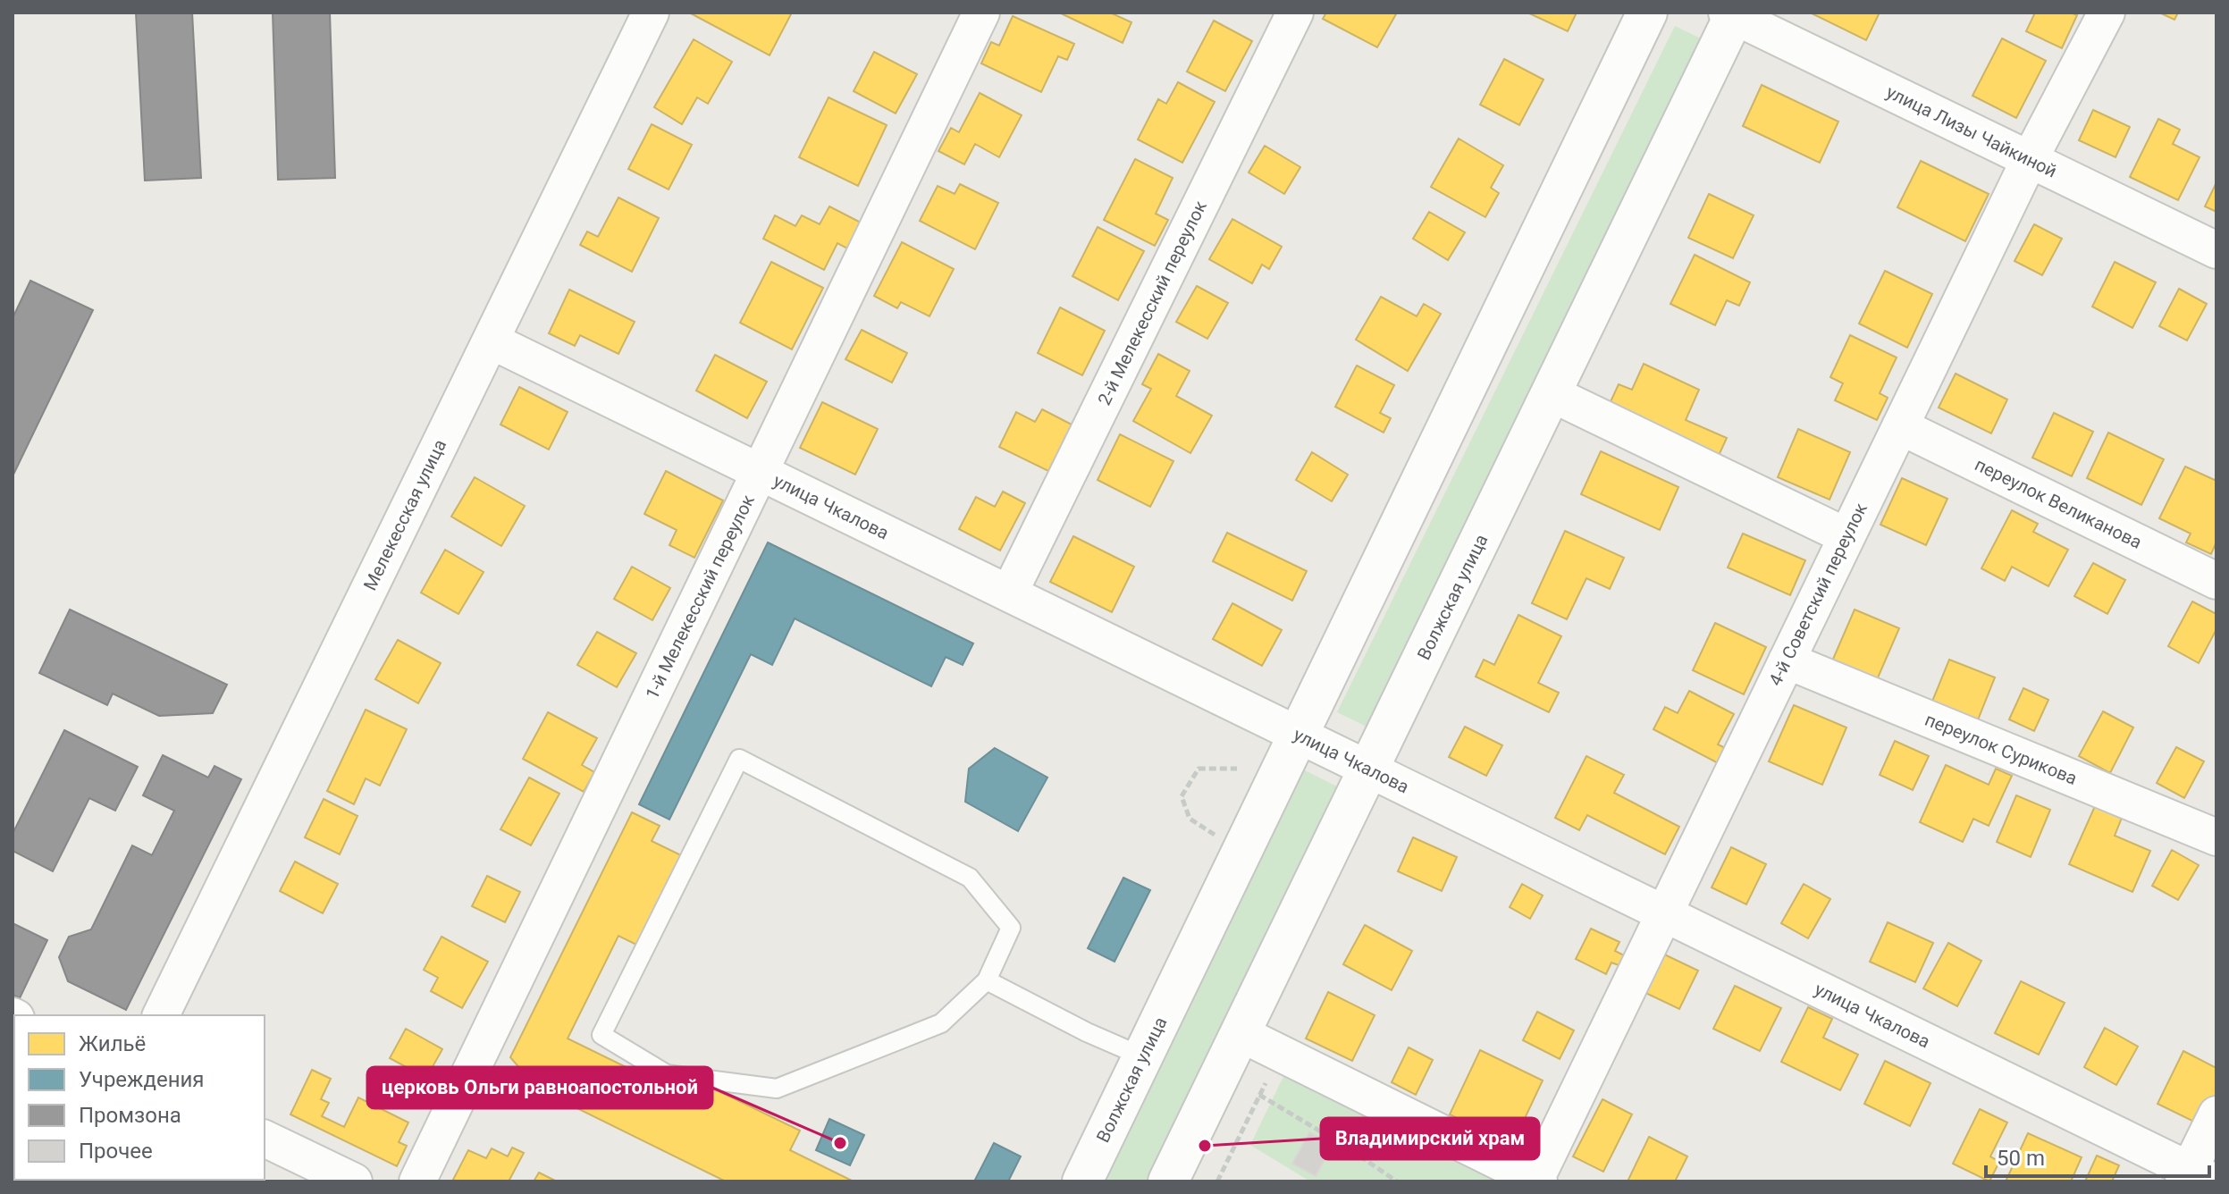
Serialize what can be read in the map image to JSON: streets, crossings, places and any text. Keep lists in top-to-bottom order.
{
  "streets": {
    "main road": ["Волжская улица"],
    "street": [
      "улица Лизы Чайкиной",
      "2-й Мелекесский переулок",
      "переулок Великанова",
      "улица Чкалова",
      "Мелекесская улица",
      "4-й Советский переулок",
      "1-й Мелекесский переулок",
      "переулок Сурикова"
    ]
  },
  "crossings": [
    ["улица Лизы Чайкиной", "4-й Советский переулок"],
    ["улица Лизы Чайкиной", "Волжская улица"],
    ["2-й Мелекесский переулок", "улица Чкалова"],
    ["переулок Великанова", "4-й Советский переулок"],
    ["улица Чкалова", "Мелекесская улица"],
    ["улица Чкалова", "4-й Советский переулок"],
    ["улица Чкалова", "1-й Мелекесский переулок"],
    ["улица Чкалова", "Волжская улица"],
    ["4-й Советский переулок", "переулок Сурикова"]
  ],
  "places": ["церковь Ольги равноапостольной", "Владимирский храм"],
  "legend": [
    "Жильё",
    "Учреждения",
    "Промзона",
    "Прочее"
  ],
  "scale_bar": "50 m"
}
